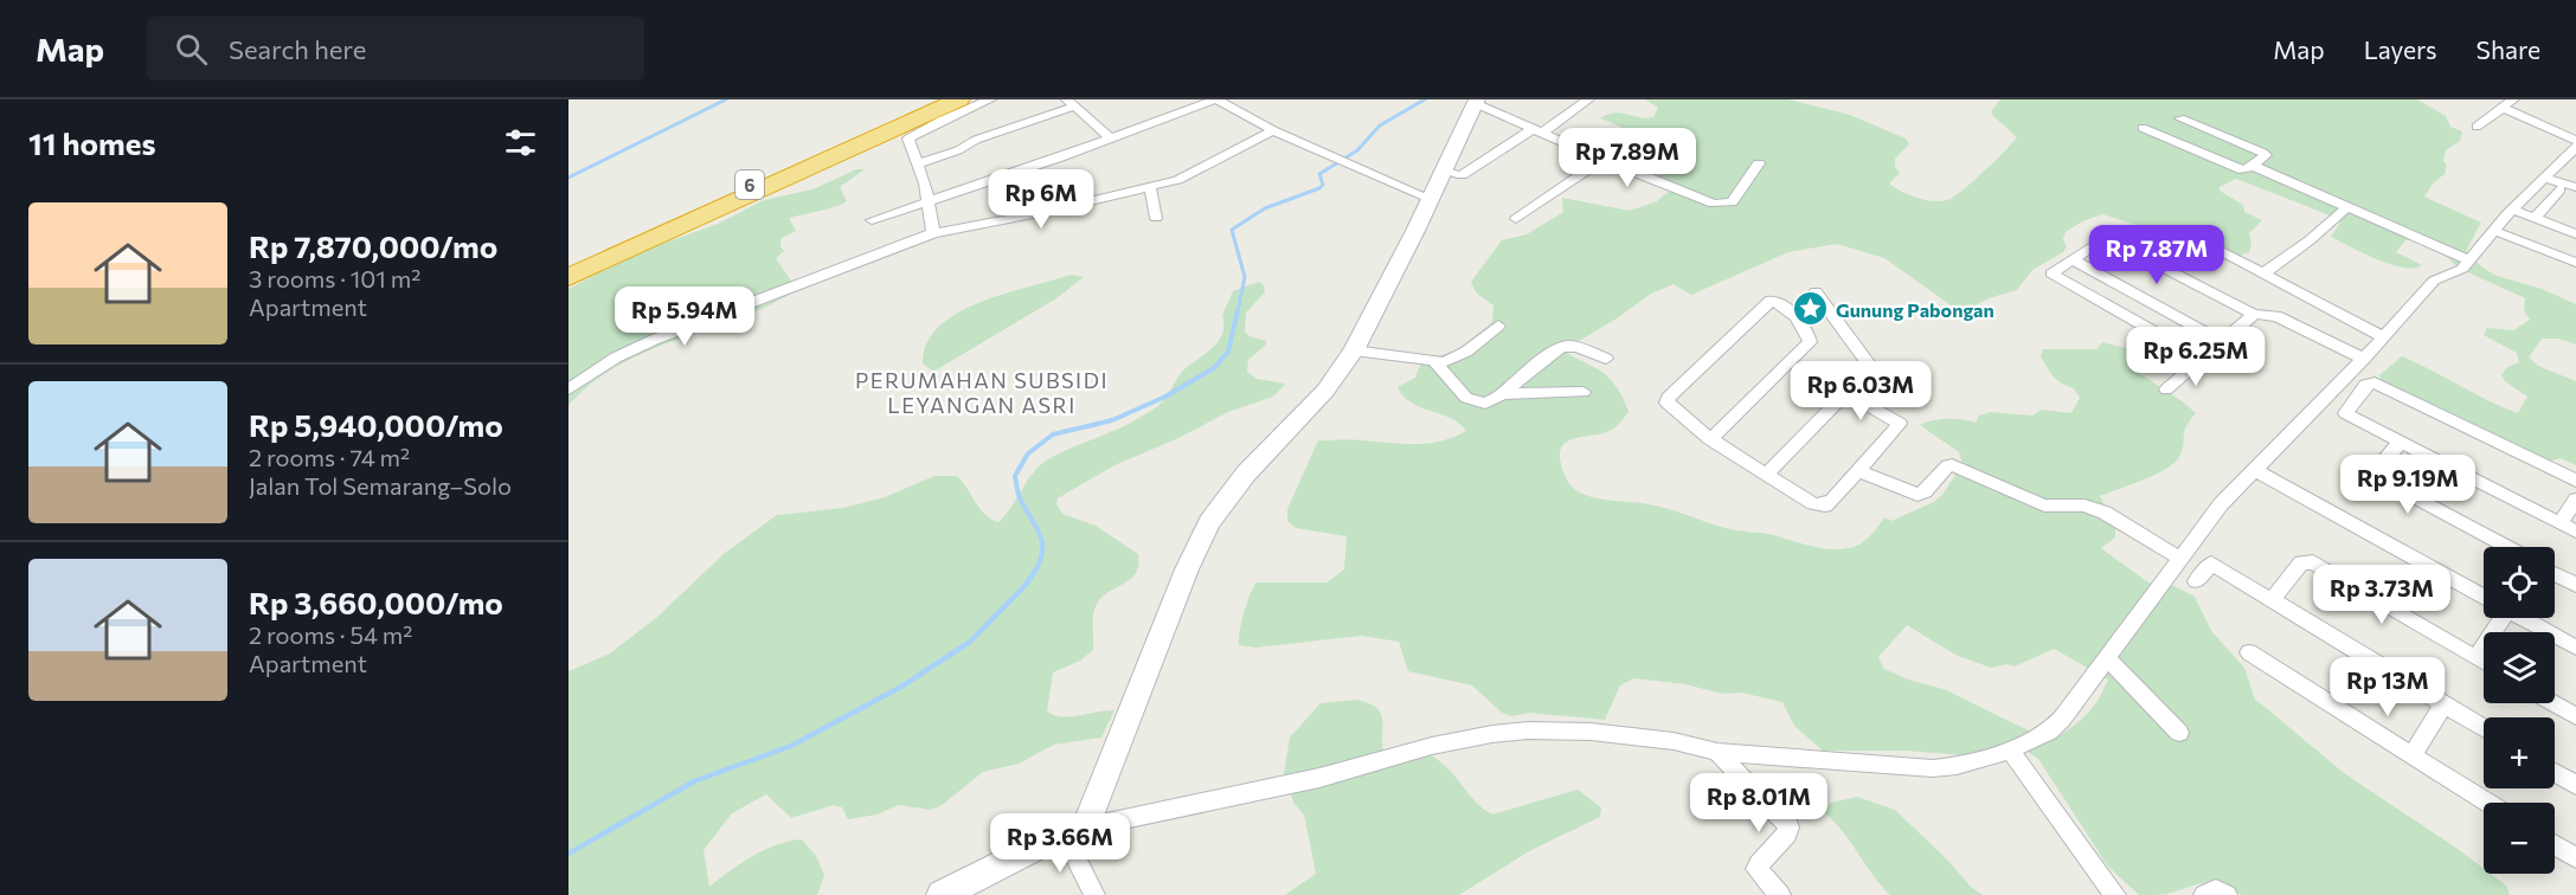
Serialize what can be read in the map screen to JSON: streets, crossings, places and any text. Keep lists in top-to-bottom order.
{
  "streets": {
    "highway": ["6"]
  },
  "districts": ["PERUMAHAN SUBSIDI LEYANGAN ASRI"],
  "places": {
    "place": ["Gunung Pabongan"]
  },
  "page": {
    "header": "Map",
    "search": "Search here",
    "nav": ["Map", "Layers", "Share"],
    "heading": "11 homes",
    "price": [
      "Rp 7.89M",
      "Rp 6M",
      "Rp 7.87M",
      "Rp 5.94M",
      "Rp 6.25M",
      "Rp 6.03M",
      "Rp 9.19M",
      "Rp 3.73M",
      "Rp 13M",
      "Rp 8.01M",
      "Rp 3.66M"
    ],
    "list": [
      {
        "name": "Rp 7,870,000/mo",
        "note": "3 rooms · 101 m² · Apartment"
      },
      {
        "name": "Rp 5,940,000/mo",
        "note": "2 rooms · 74 m² · Jalan Tol Semarang–Solo"
      },
      {
        "name": "Rp 3,660,000/mo",
        "note": "2 rooms · 54 m² · Apartment"
      }
    ],
    "map_buttons": ["+", "−"]
  }
}
